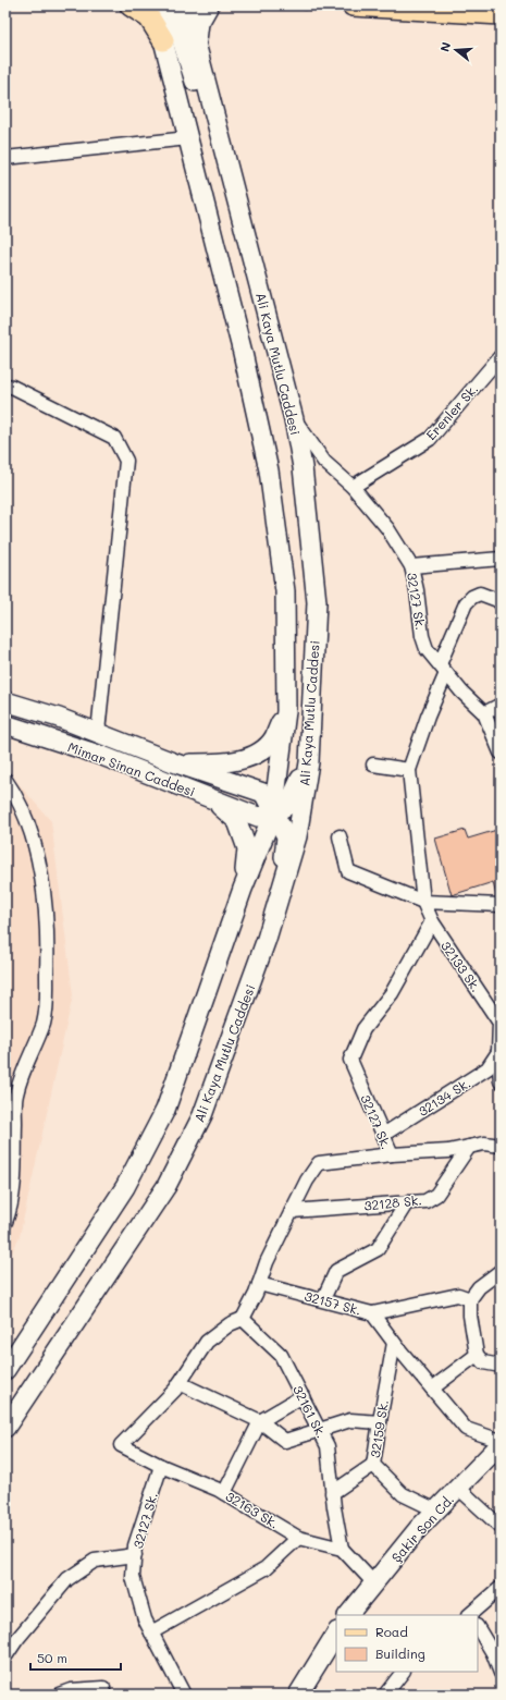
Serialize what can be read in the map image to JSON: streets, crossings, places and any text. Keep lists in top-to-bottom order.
{
  "streets": {
    "main road": ["Ali Kaya Mutlu Caddesi", "Mimar Sinan Caddesi", "Şakir Son Cd."],
    "street": [
      "Erenler Sk.",
      "32127 Sk.",
      "32133 Sk.",
      "32134 Sk.",
      "32128 Sk.",
      "32157 Sk.",
      "32161 Sk.",
      "32159 Sk.",
      "32163 Sk."
    ]
  },
  "crossings": [
    ["Ali Kaya Mutlu Caddesi", "32127 Sk."],
    ["Ali Kaya Mutlu Caddesi", "Mimar Sinan Caddesi"],
    ["Erenler Sk.", "32127 Sk."],
    ["32127 Sk.", "32133 Sk."],
    ["32127 Sk.", "32134 Sk."],
    ["32127 Sk.", "32128 Sk."],
    ["32127 Sk.", "32157 Sk."],
    ["32127 Sk.", "32161 Sk."],
    ["32127 Sk.", "32163 Sk."],
    ["32133 Sk.", "32134 Sk."],
    ["32157 Sk.", "32159 Sk."],
    ["32157 Sk.", "Şakir Son Cd."],
    ["32161 Sk.", "32163 Sk."],
    ["32159 Sk.", "Şakir Son Cd."]
  ],
  "legend": ["Road", "Building"],
  "scale_bar": "50 m",
  "north": "left"
}
